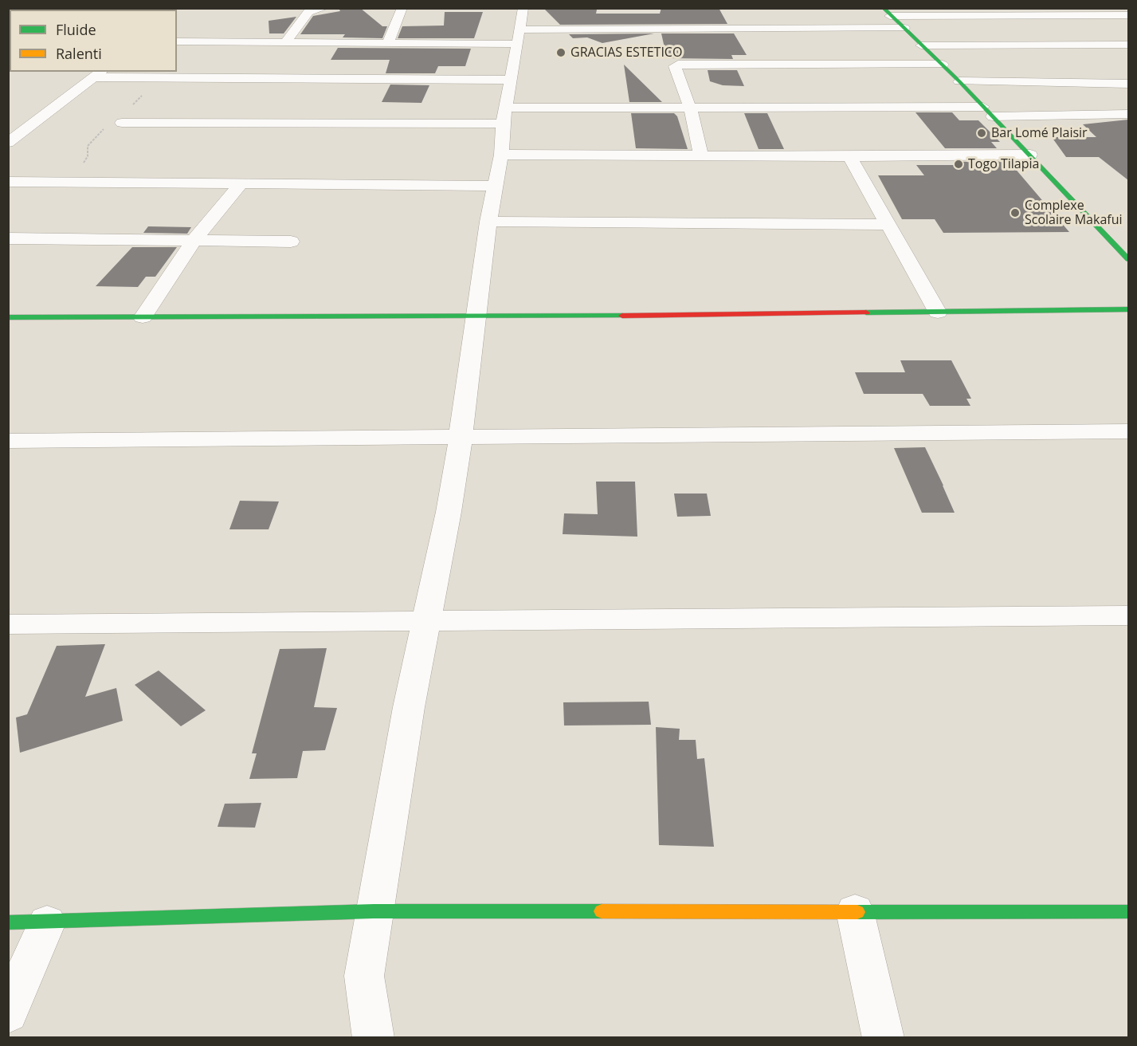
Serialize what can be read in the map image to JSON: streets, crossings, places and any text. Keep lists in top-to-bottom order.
{
  "places": [
    "GRACIAS ESTETICO",
    "Bar Lomé Plaisir",
    "Togo Tilapia",
    "Complexe Scolaire Makafui"
  ],
  "legend": ["Fluide", "Ralenti"]
}
